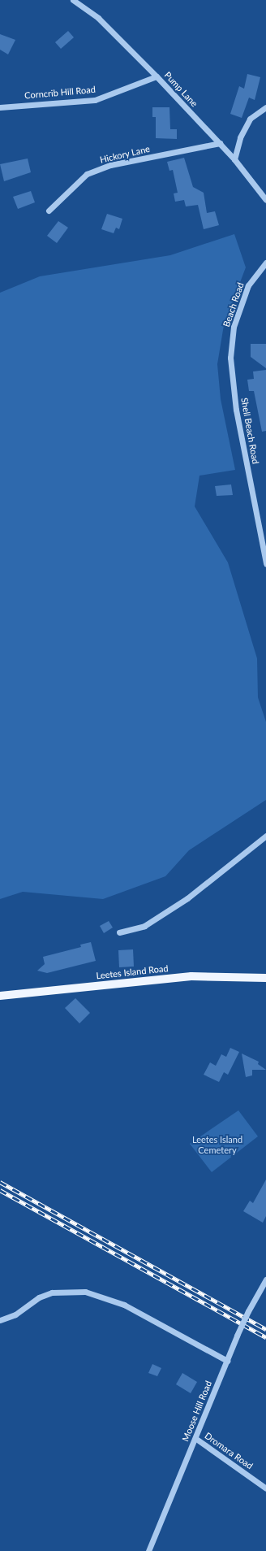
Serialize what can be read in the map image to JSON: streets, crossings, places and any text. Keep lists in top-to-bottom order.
{
  "streets": {
    "main road": ["Leetes Island Road"],
    "street": [
      "Pump Lane",
      "Corncrib Hill Road",
      "Hickory Lane",
      "Beach Road",
      "Shell Beach Road",
      "Moose Hill Road",
      "Dromara Road"
    ]
  },
  "crossings": [
    ["Pump Lane", "Corncrib Hill Road"],
    ["Pump Lane", "Hickory Lane"],
    ["Beach Road", "Shell Beach Road"],
    ["Moose Hill Road", "Dromara Road"]
  ],
  "parks": ["Leetes Island Cemetery"]
}
